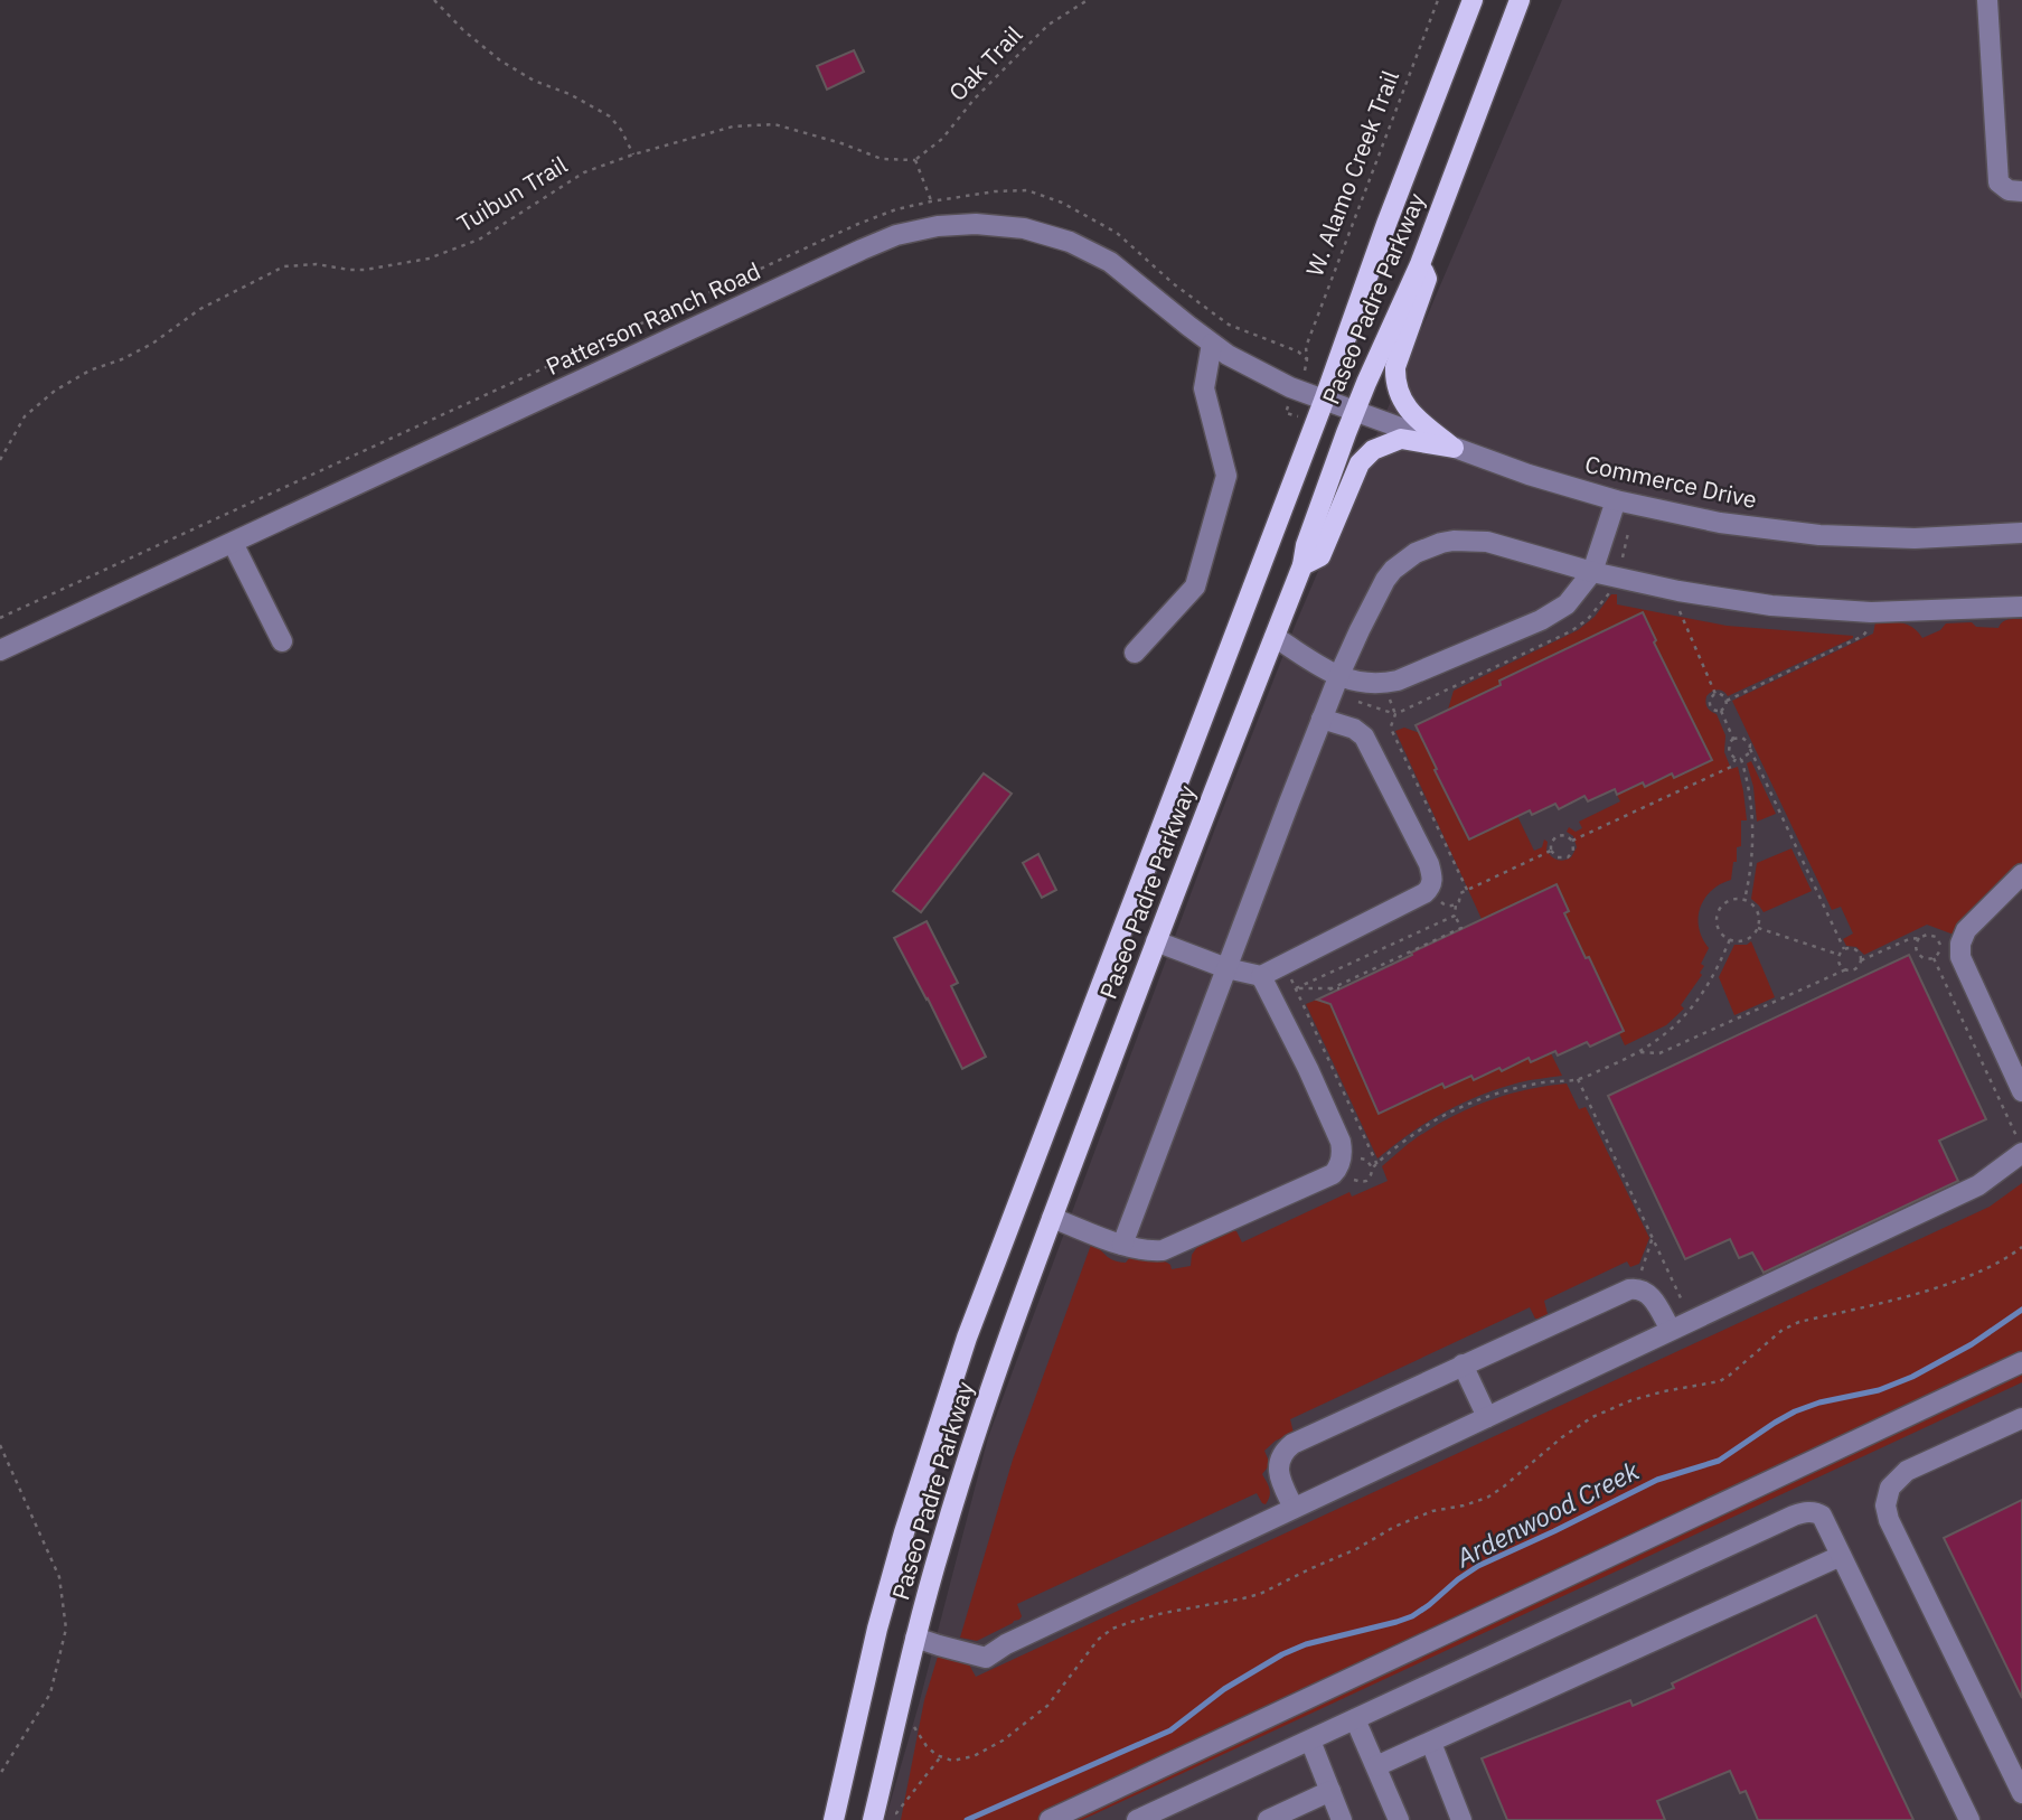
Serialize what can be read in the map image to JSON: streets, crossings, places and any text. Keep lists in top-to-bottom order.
{
  "streets": {
    "main road": ["Paseo Padre Parkway"],
    "street": ["Patterson Ranch Road", "Commerce Drive"],
    "path": ["Oak Trail", "W. Alamo Creek Trail", "Tuibun Trail"]
  },
  "crossings": [
    ["Oak Trail", "Tuibun Trail"],
    ["Paseo Padre Parkway", "Patterson Ranch Road"],
    ["Paseo Padre Parkway", "Commerce Drive"],
    ["Patterson Ranch Road", "Commerce Drive"]
  ],
  "water": ["Ardenwood Creek"]
}
